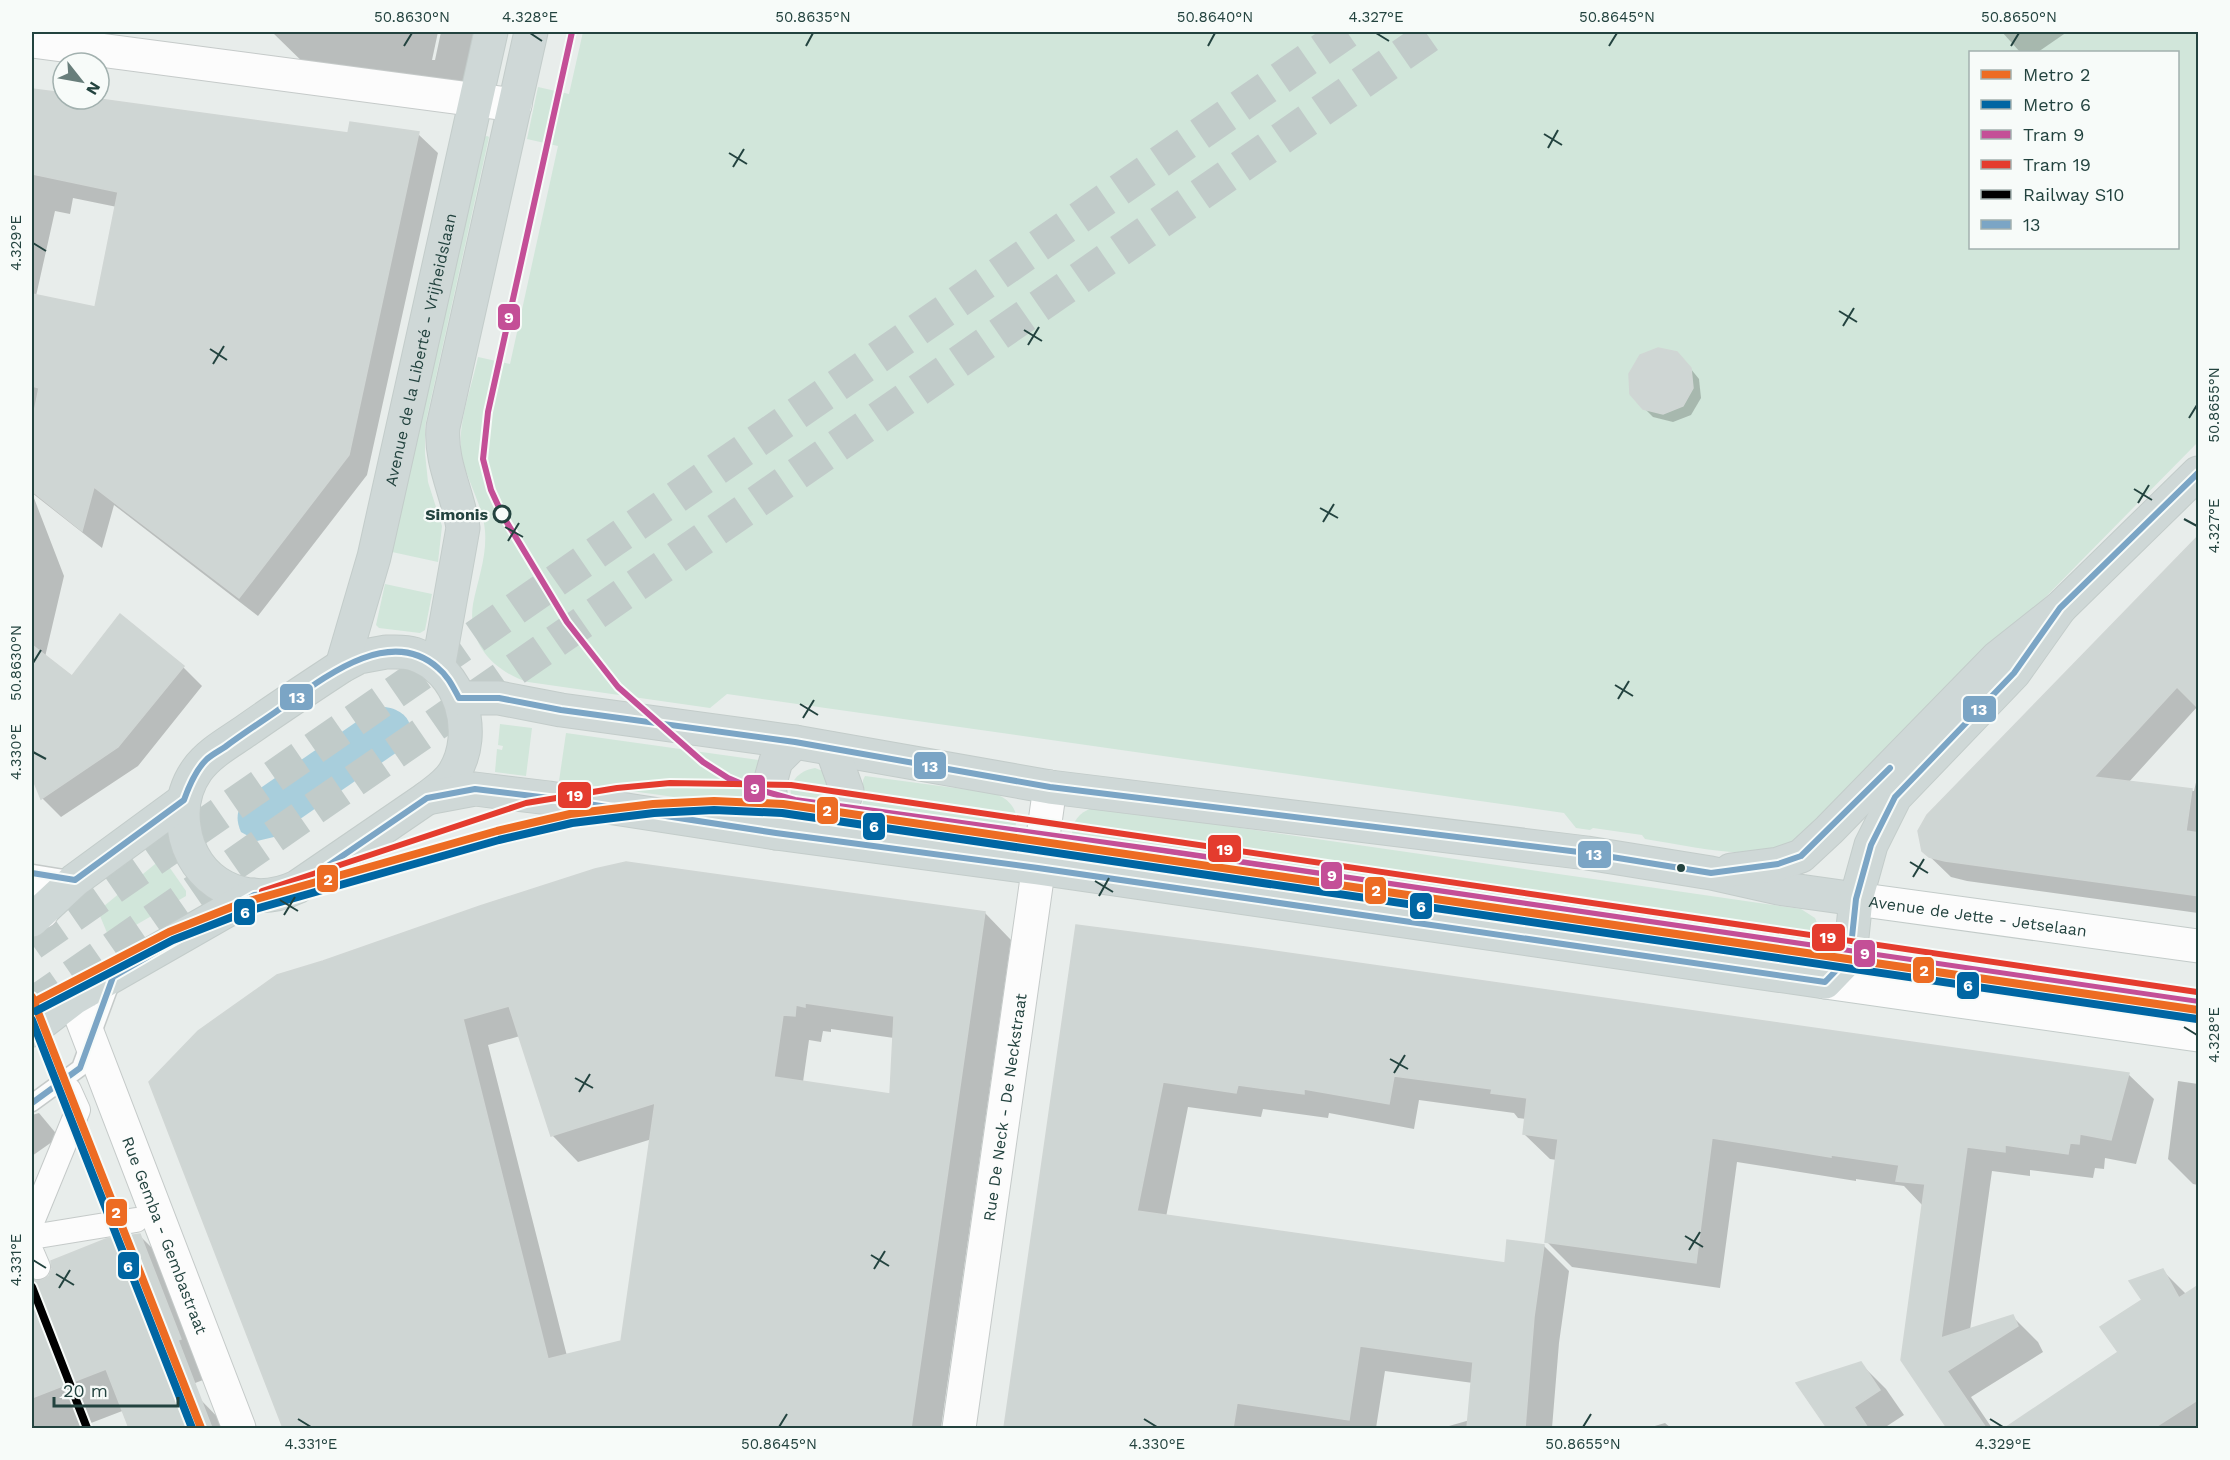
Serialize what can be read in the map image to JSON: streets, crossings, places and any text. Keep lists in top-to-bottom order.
{
  "streets": {
    "main road": ["Avenue de la Liberté - Vrijheidslaan", "Avenue de Jette - Jetselaan"],
    "street": ["Rue De Neck - De Neckstraat", "Rue Gemba - Gembastraat"]
  },
  "crossings": [
    ["Avenue de Jette - Jetselaan", "Rue De Neck - De Neckstraat"]
  ],
  "places": ["Simonis"],
  "lines": [
    "tram line 9",
    "transit line 13",
    "tram line 19",
    "metro line 2",
    "metro line 6",
    "rail line S10"
  ],
  "legend": [
    "Metro 2",
    "Metro 6",
    "Tram 9",
    "Tram 19",
    "Railway S10",
    "13"
  ],
  "scale_bar": "20 m",
  "north": "bottom right",
  "coordinates": [
    "50.8630°N",
    "4.328°E",
    "50.8635°N",
    "50.8640°N",
    "4.327°E",
    "50.8645°N",
    "50.8650°N",
    "4.329°E",
    "50.8655°N",
    "4.330°E",
    "4.331°E"
  ]
}
